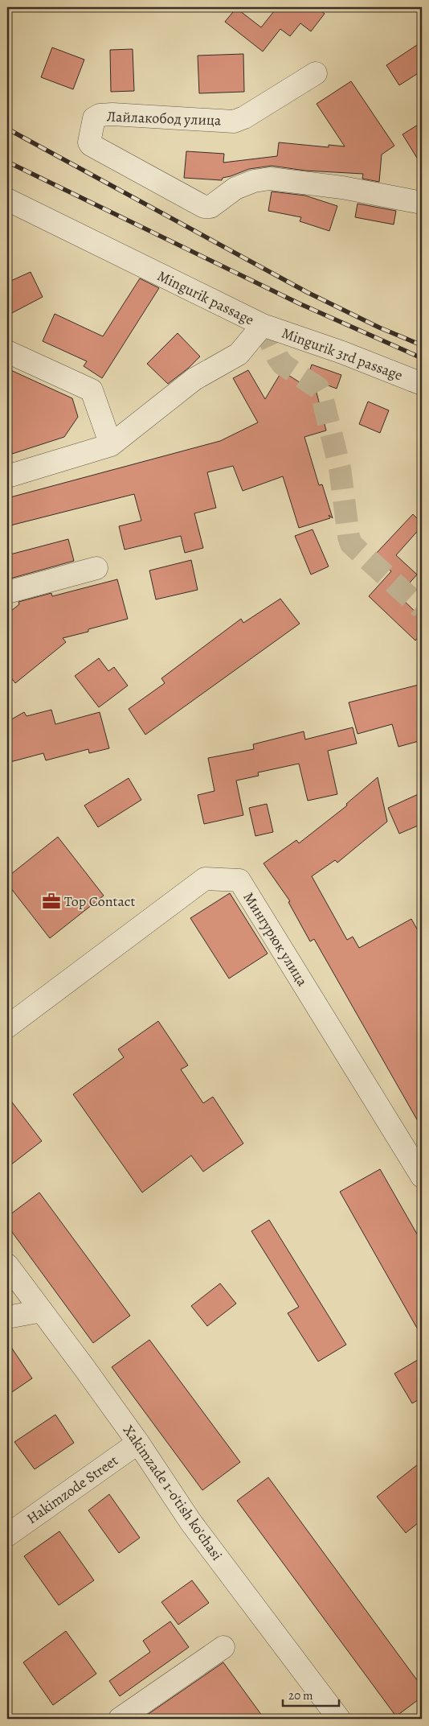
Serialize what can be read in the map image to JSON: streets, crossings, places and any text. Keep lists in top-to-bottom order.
{
  "streets": {
    "street": [
      "Лайлакобод улица",
      "Mingurik passage",
      "Mingurik 3rd passage",
      "Мингурюк улица",
      "Hakimzode Street",
      "Xakimzade 1-o'tish ko'chasi"
    ]
  },
  "crossings": [
    ["Mingurik passage", "Mingurik 3rd passage"],
    ["Hakimzode Street", "Xakimzade 1-o'tish ko'chasi"]
  ],
  "places": {
    "office": ["Top Contact"]
  },
  "scale_bar": "20 m"
}
